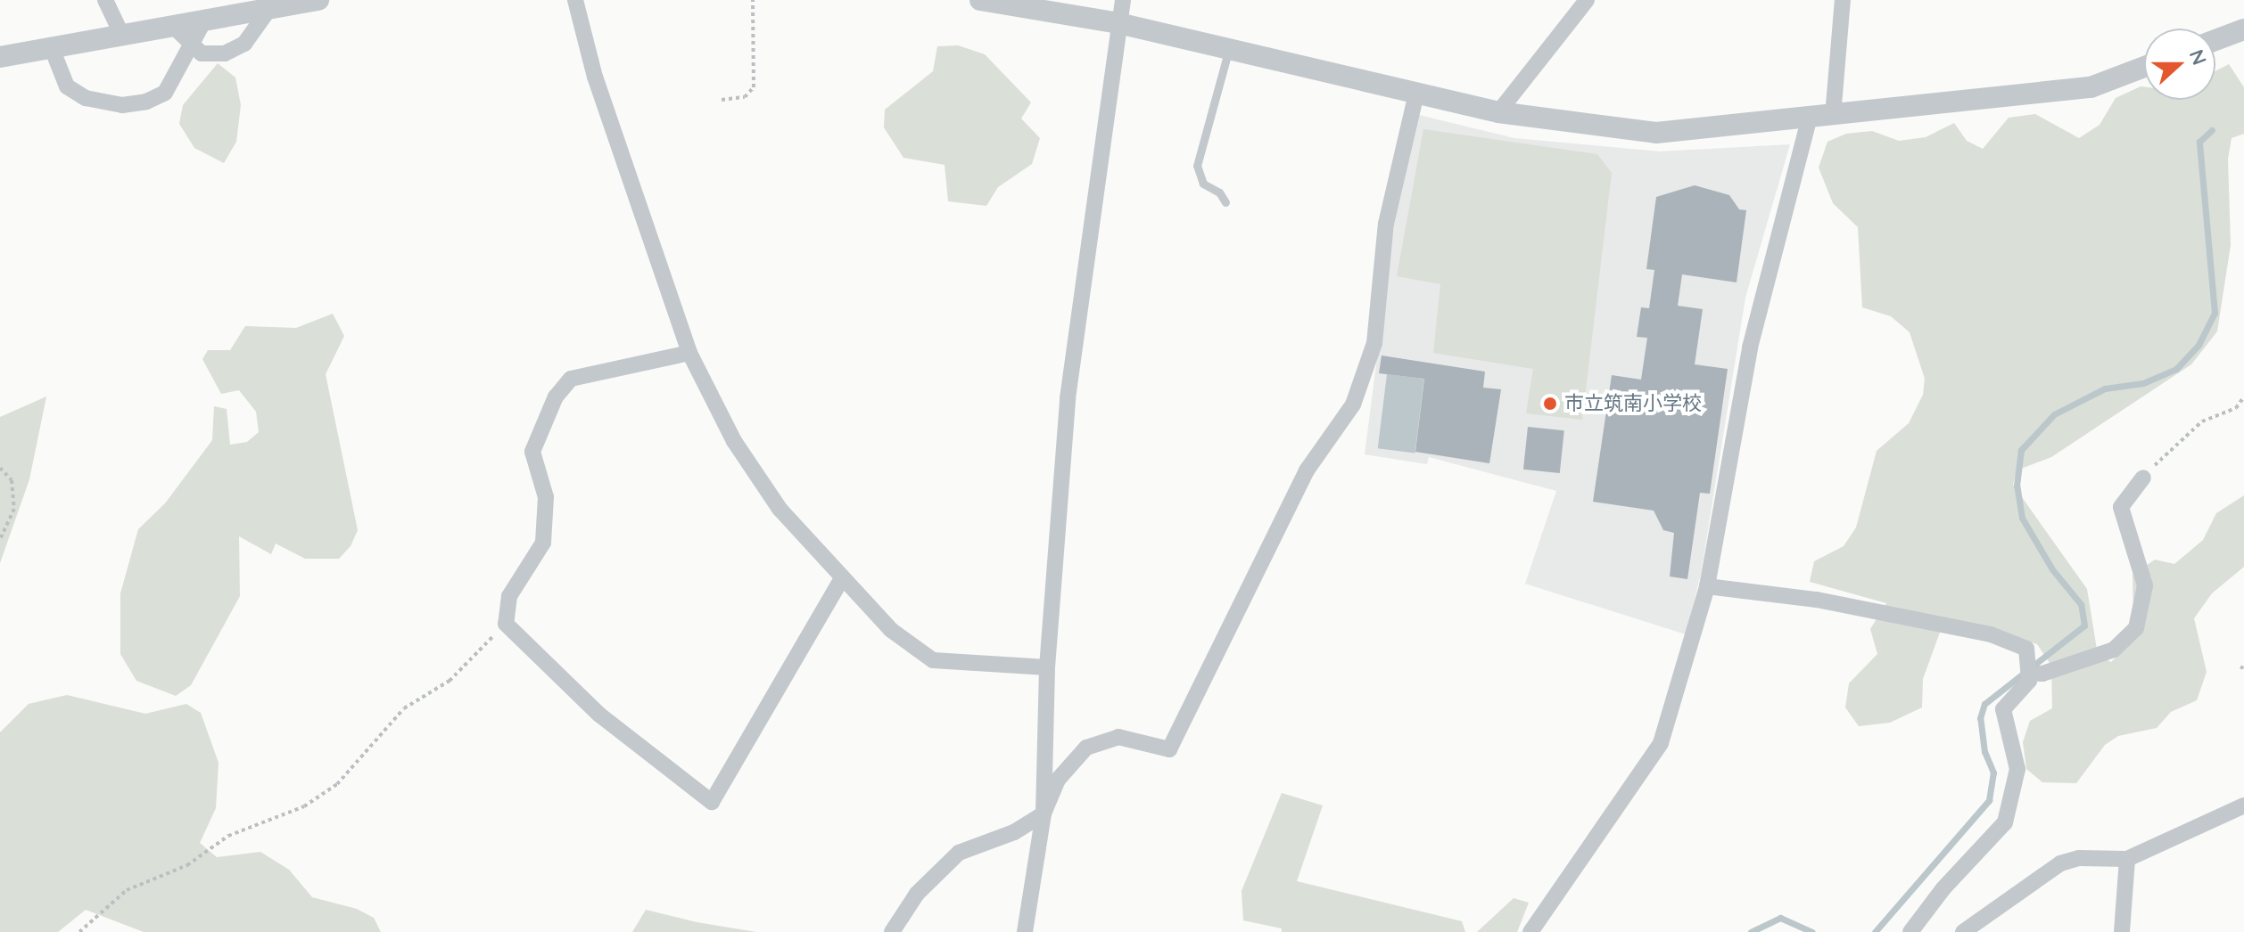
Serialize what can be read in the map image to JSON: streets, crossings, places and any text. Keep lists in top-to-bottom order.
{
  "places": ["市立筑南小学校"],
  "north": "right"
}
